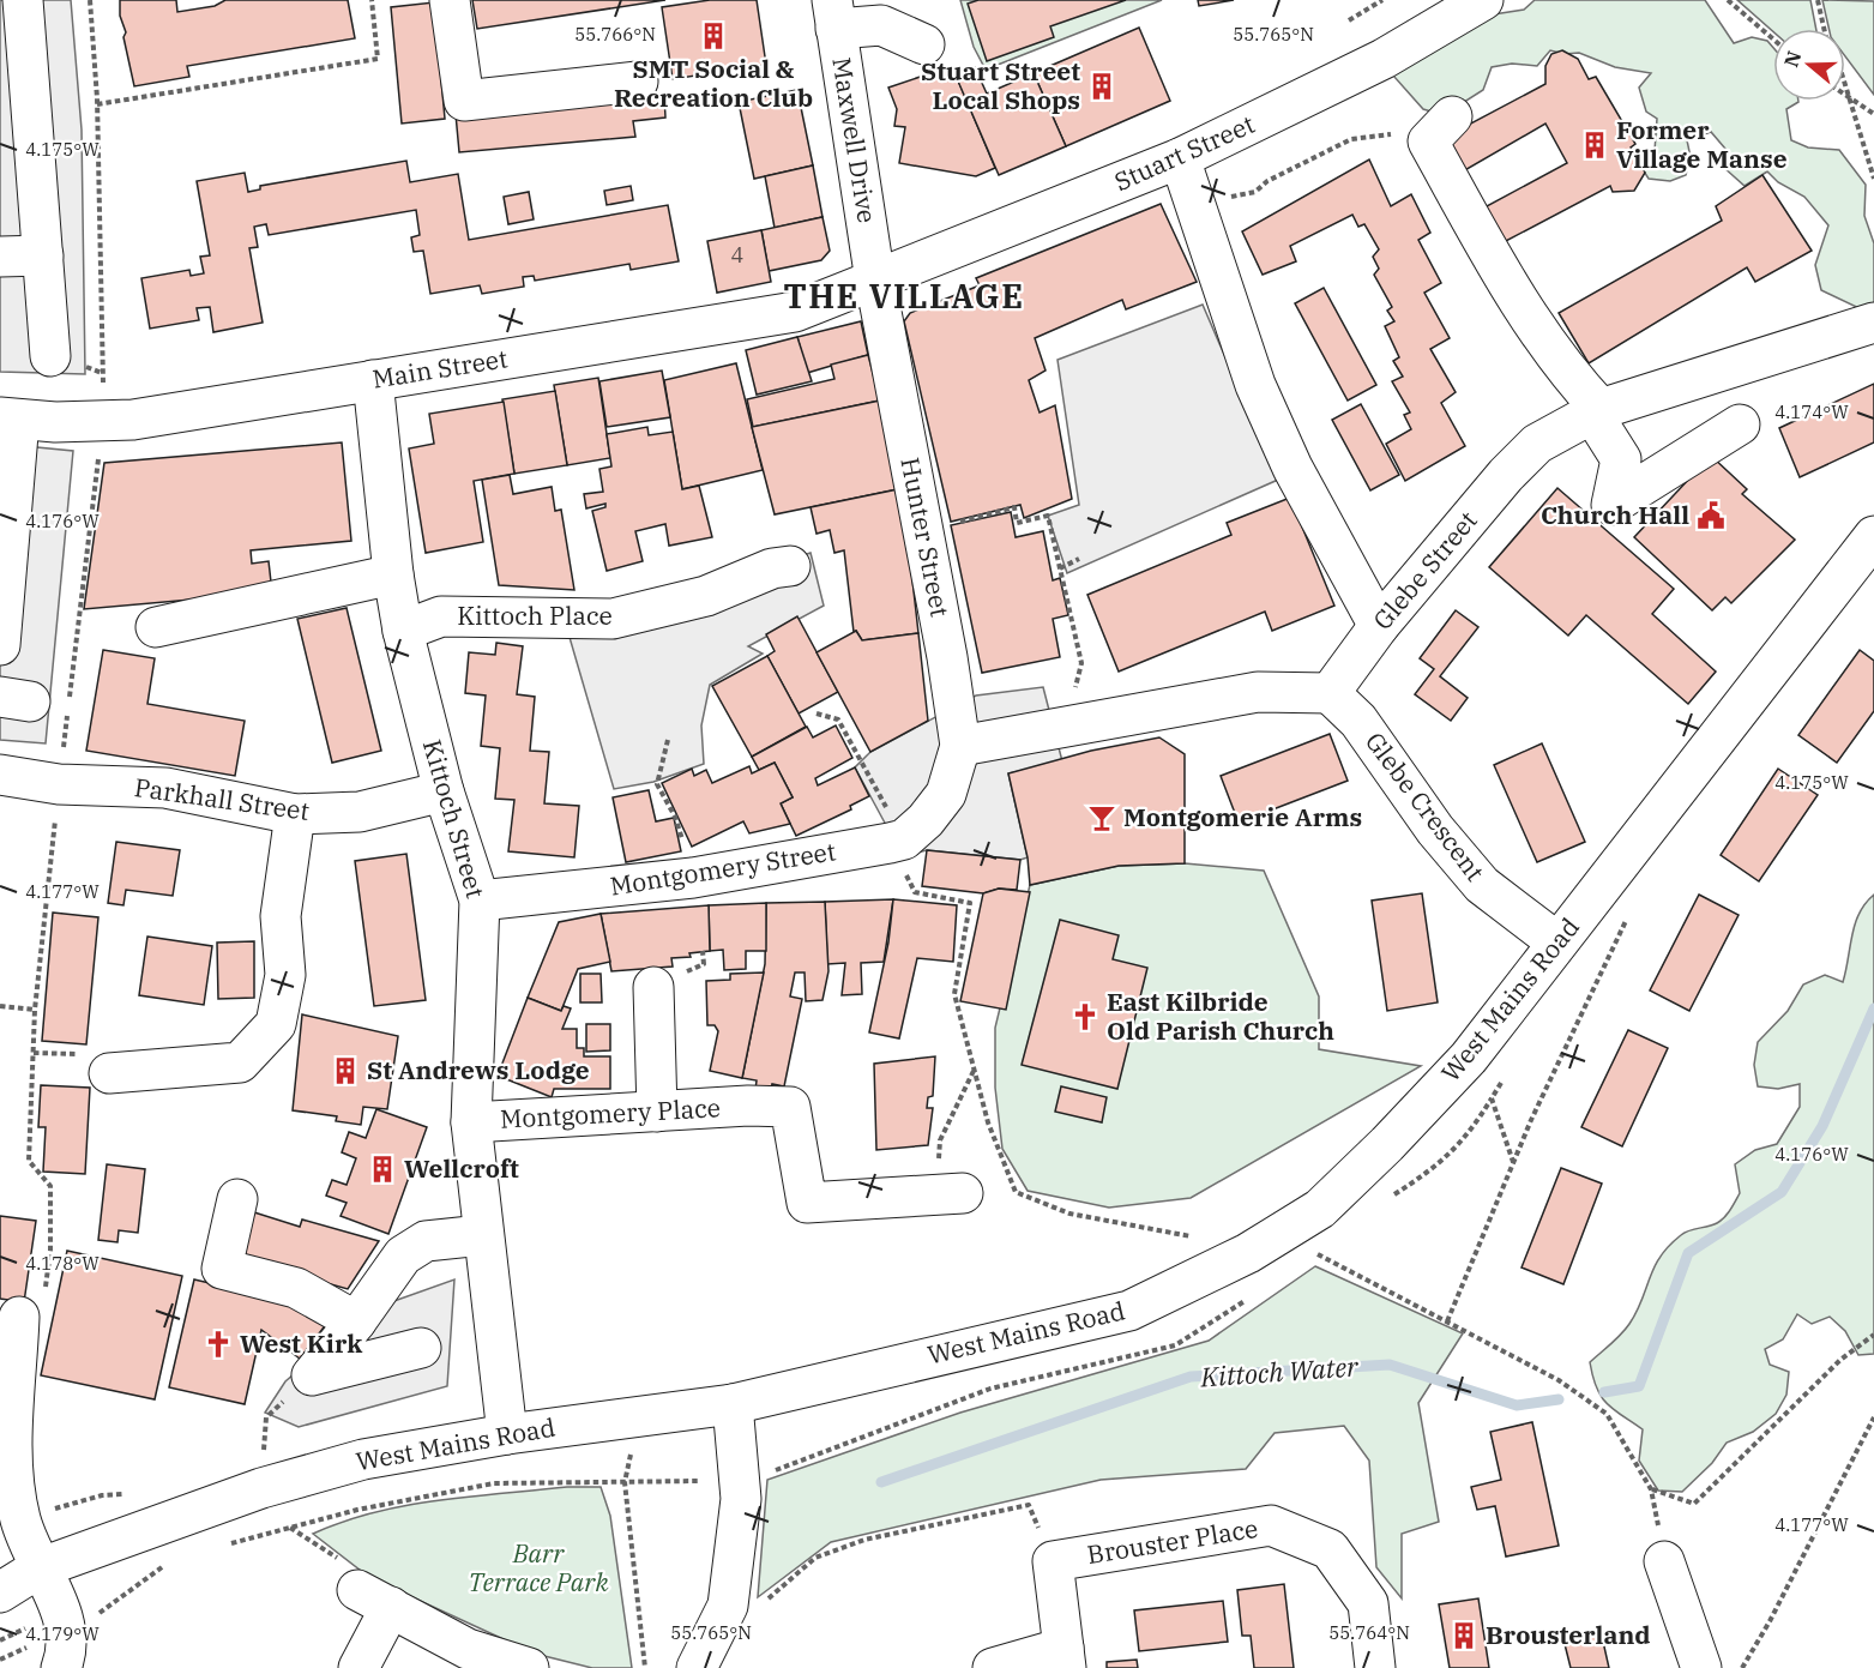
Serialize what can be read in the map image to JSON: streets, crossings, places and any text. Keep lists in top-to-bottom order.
{
  "streets": {
    "street": [
      "Maxwell Drive",
      "Stuart Street",
      "Main Street",
      "Hunter Street",
      "Glebe Street",
      "Kittoch Place",
      "Parkhall Street",
      "Glebe Crescent",
      "Kittoch Street",
      "Montgomery Street",
      "West Mains Road",
      "Montgomery Place",
      "Brouster Place"
    ]
  },
  "crossings": [
    ["Maxwell Drive", "Stuart Street"],
    ["Maxwell Drive", "Main Street"],
    ["Maxwell Drive", "Hunter Street"],
    ["Stuart Street", "Main Street"],
    ["Stuart Street", "Hunter Street"],
    ["Main Street", "Hunter Street"],
    ["Main Street", "Kittoch Street"],
    ["Hunter Street", "Montgomery Street"],
    ["Glebe Street", "Glebe Crescent"],
    ["Kittoch Place", "Kittoch Street"],
    ["Parkhall Street", "Kittoch Street"],
    ["Glebe Crescent", "West Mains Road"],
    ["Kittoch Street", "Montgomery Street"],
    ["Kittoch Street", "West Mains Road"],
    ["Kittoch Street", "Montgomery Place"]
  ],
  "districts": ["THE VILLAGE"],
  "water": ["Kittoch Water"],
  "parks": ["Barr Terrace Park"],
  "places": {
    "building": [
      "SMT Social & Recreation Club",
      "Stuart Street Local Shops",
      "Former Village Manse",
      "St Andrews Lodge",
      "Wellcroft",
      "Brousterland"
    ],
    "public building": ["Church Hall"],
    "bar": ["Montgomerie Arms"],
    "church": ["East Kilbride Old Parish Church", "West Kirk"]
  },
  "house_numbers": ["4"],
  "north": "left",
  "coordinates": [
    "55.766°N",
    "55.765°N",
    "4.175°W",
    "4.174°W",
    "4.176°W",
    "4.177°W",
    "4.178°W",
    "55.764°N",
    "4.179°W"
  ]
}
